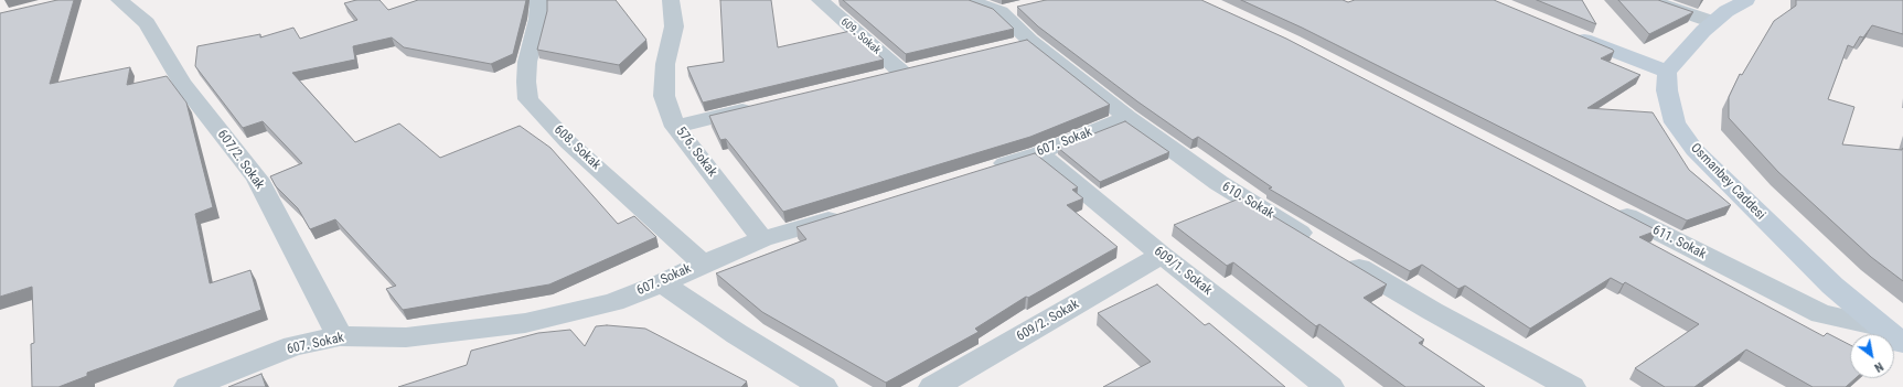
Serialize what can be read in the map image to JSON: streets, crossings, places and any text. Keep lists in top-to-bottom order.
{
  "streets": {
    "main road": ["Osmanbey Caddesi"],
    "street": [
      "609. Sokak",
      "607. Sokak",
      "608. Sokak",
      "576. Sokak",
      "607/2. Sokak",
      "610. Sokak",
      "611. Sokak",
      "609/1. Sokak",
      "609/2. Sokak"
    ]
  },
  "crossings": [
    ["607. Sokak", "608. Sokak"],
    ["607. Sokak", "576. Sokak"],
    ["607. Sokak", "607/2. Sokak"],
    ["607. Sokak", "610. Sokak"],
    ["607. Sokak", "609/1. Sokak"],
    ["Osmanbey Caddesi", "611. Sokak"],
    ["609/1. Sokak", "609/2. Sokak"]
  ],
  "north": "bottom right"
}
